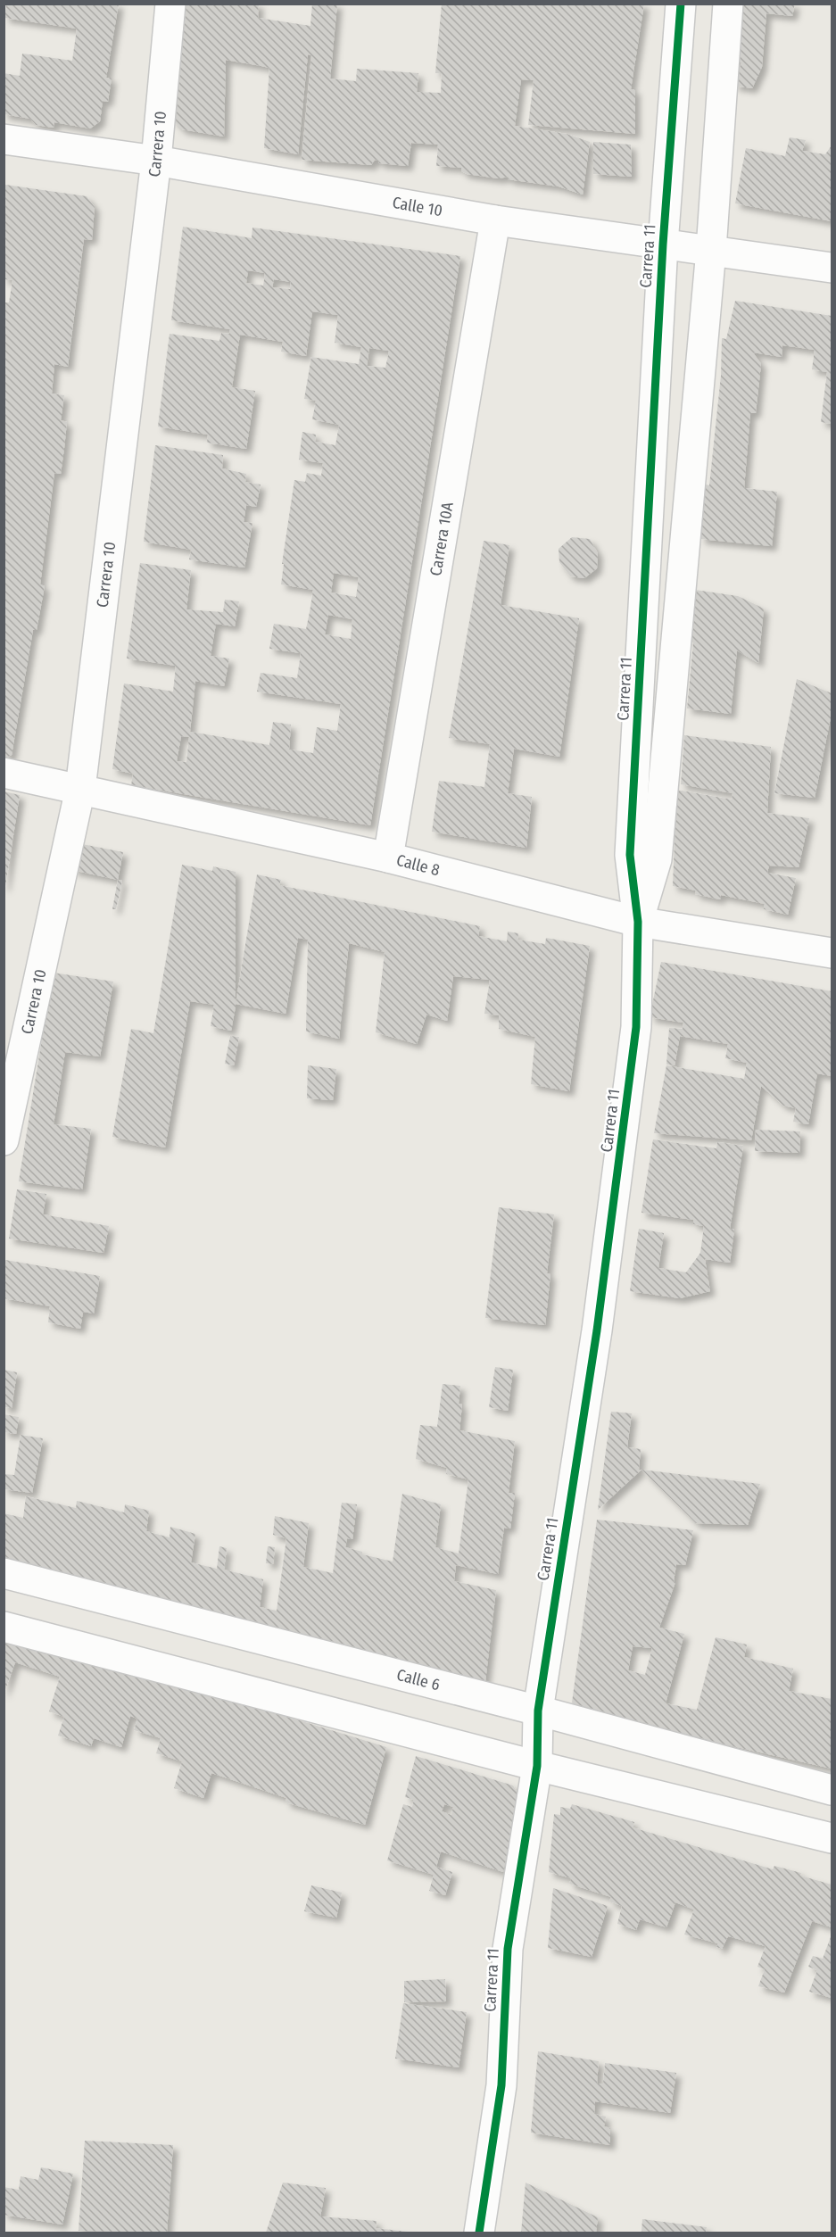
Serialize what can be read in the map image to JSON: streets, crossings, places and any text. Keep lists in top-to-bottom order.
{
  "streets": {
    "street": [
      "Carrera 10",
      "Calle 10",
      "Carrera 11",
      "Carrera 10A",
      "Calle 8",
      "Calle 6"
    ]
  },
  "crossings": [
    ["Carrera 10", "Calle 10"],
    ["Carrera 10", "Calle 8"],
    ["Calle 10", "Carrera 11"],
    ["Calle 10", "Carrera 10A"],
    ["Carrera 11", "Calle 8"],
    ["Carrera 11", "Calle 6"],
    ["Carrera 10A", "Calle 8"]
  ]
}
